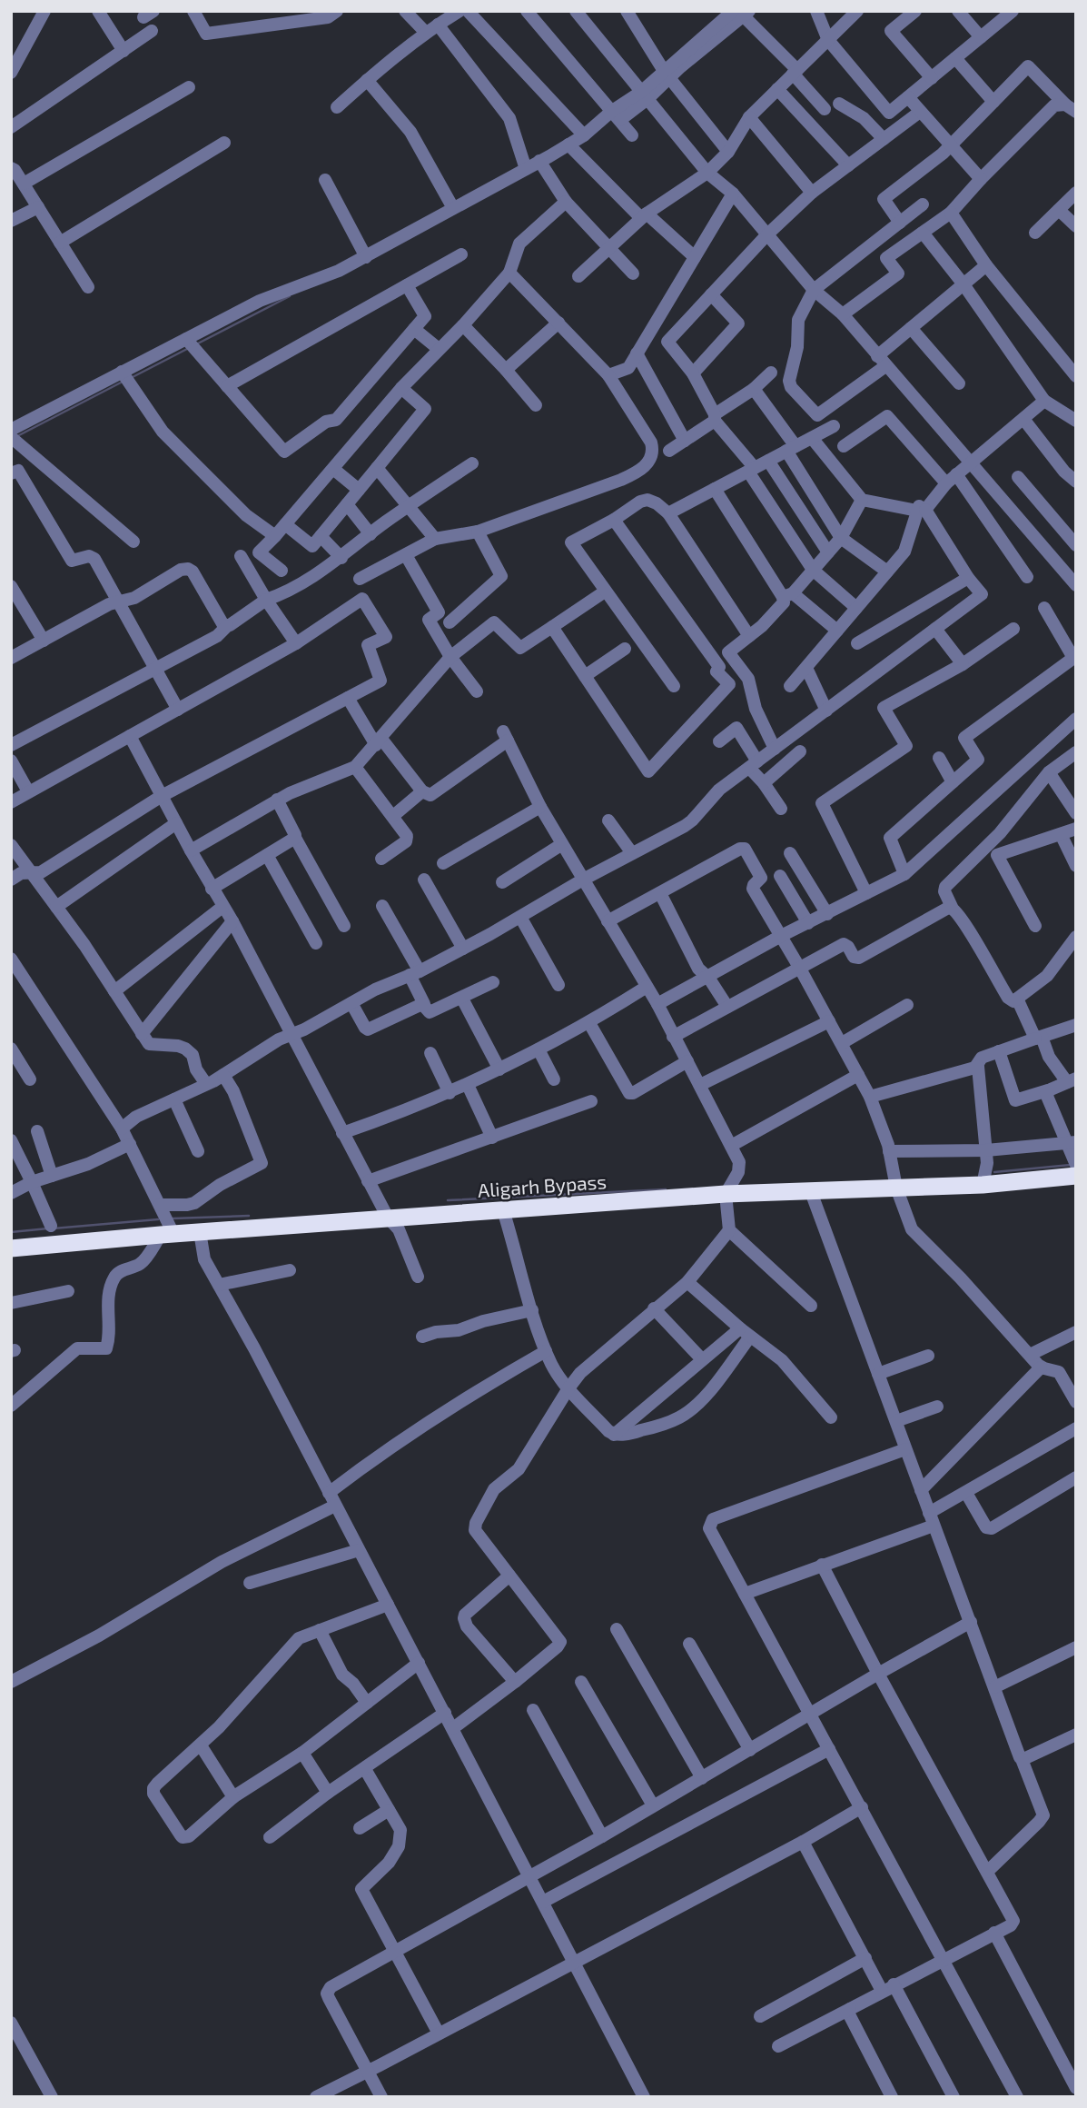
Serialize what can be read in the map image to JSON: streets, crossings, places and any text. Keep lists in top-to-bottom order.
{
  "streets": {
    "highway": ["Aligarh Bypass"]
  }
}
